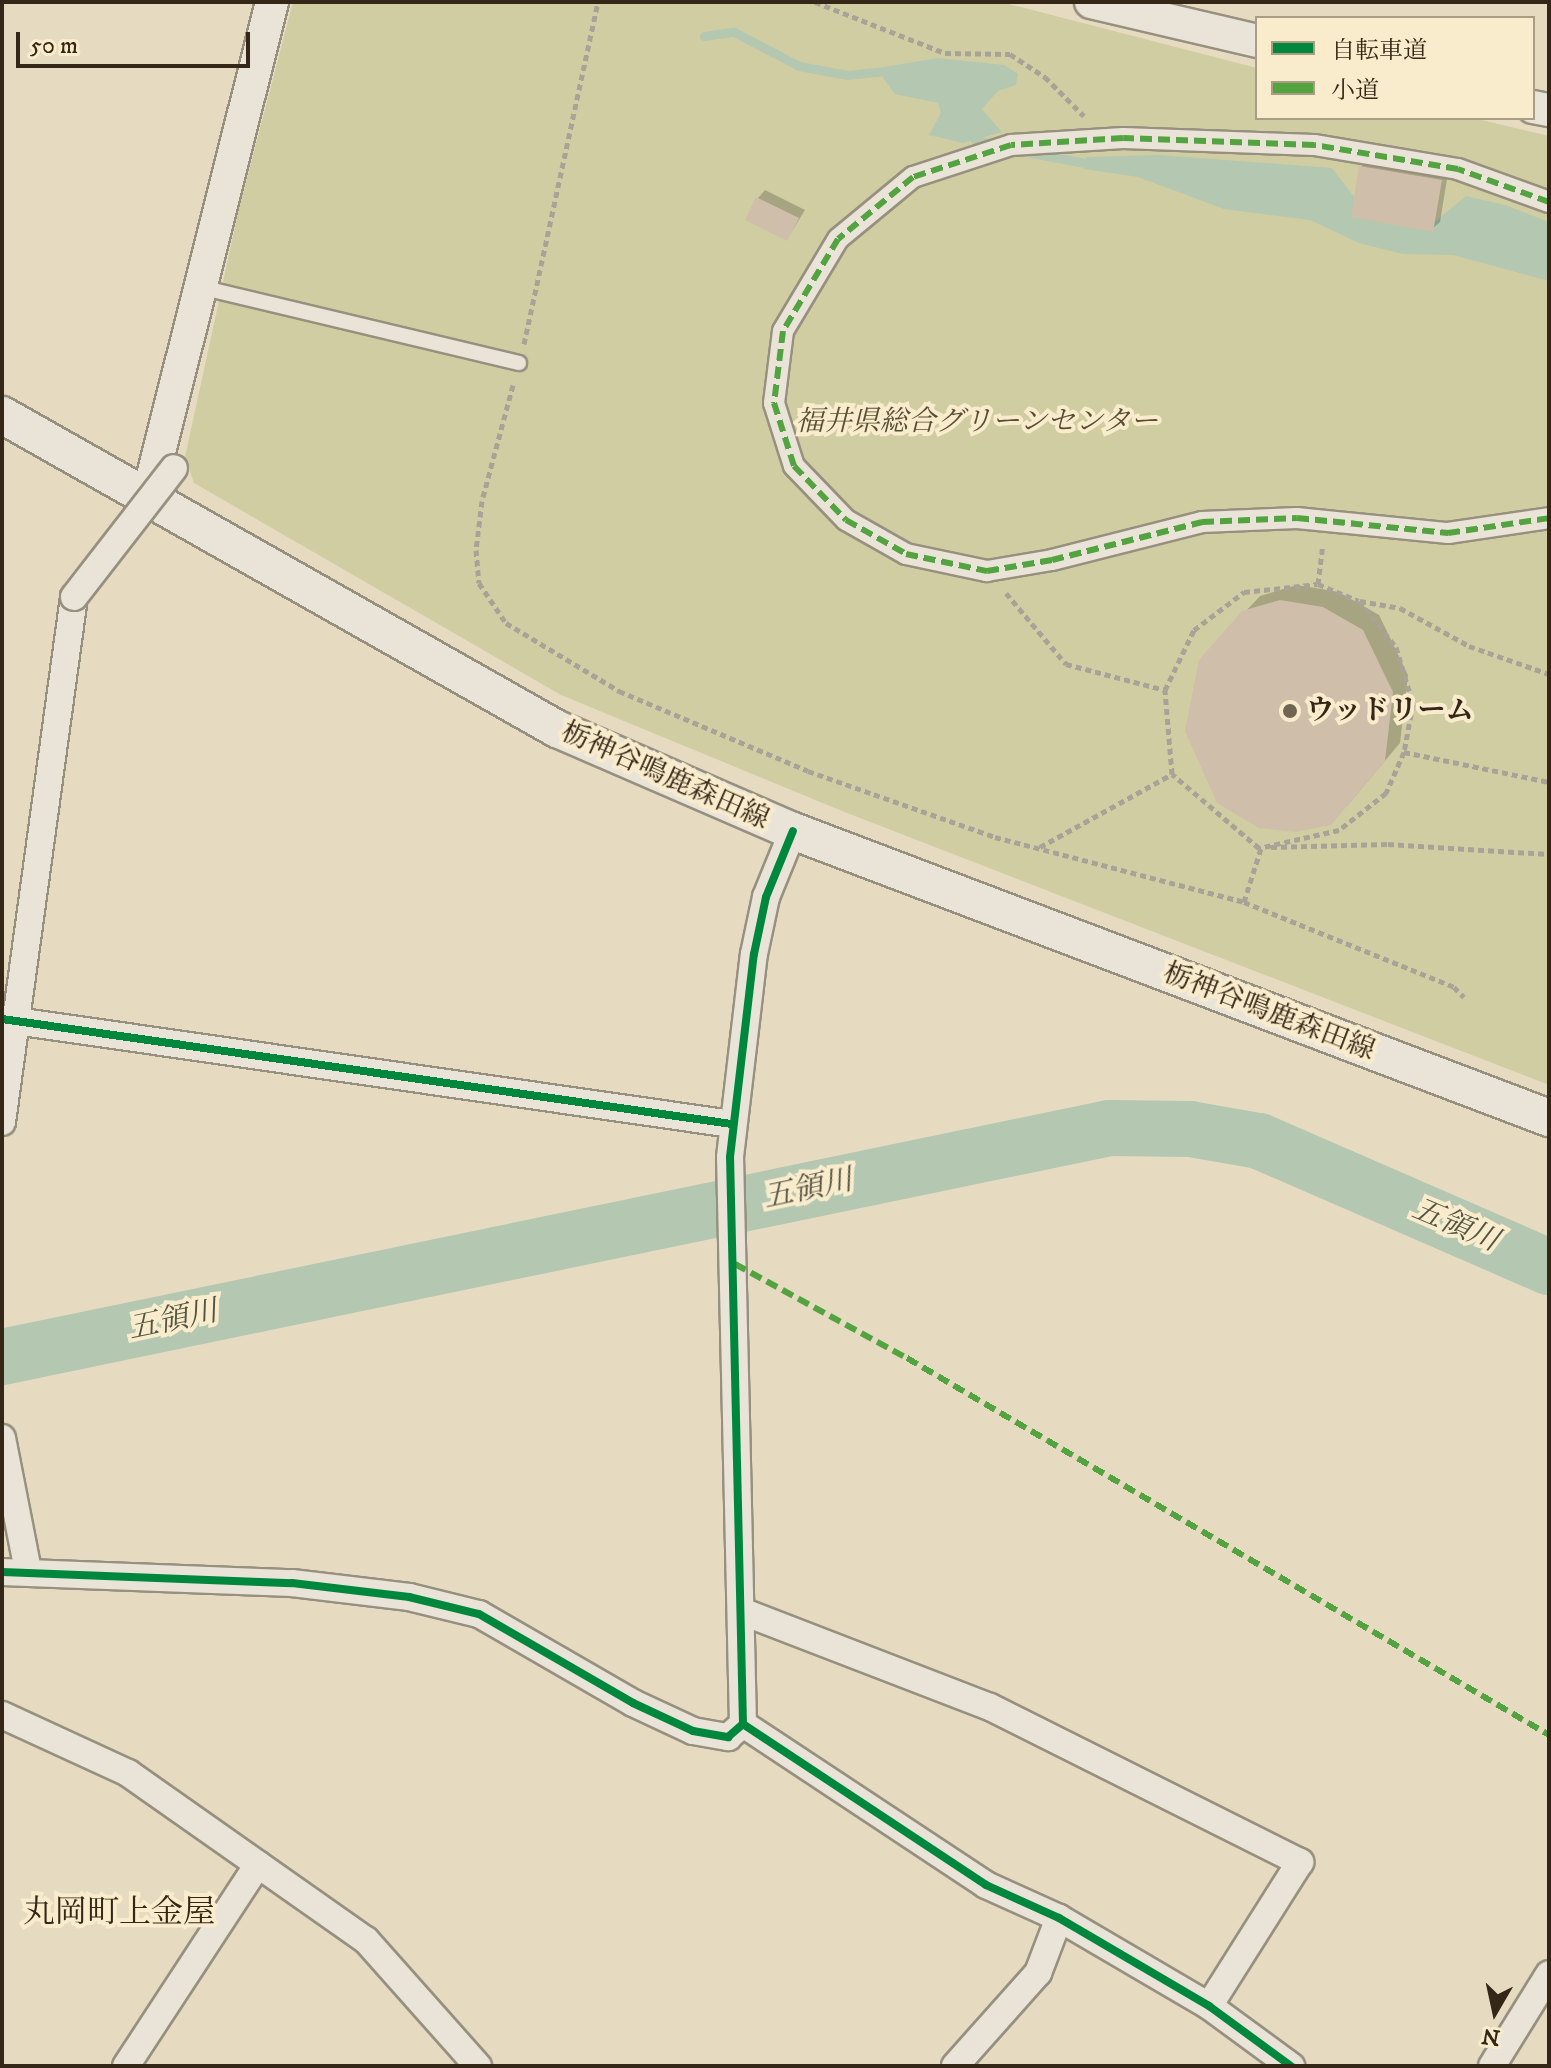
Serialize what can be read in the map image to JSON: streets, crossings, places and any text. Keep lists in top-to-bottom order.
{
  "streets": {
    "main road": ["栃神谷鳴鹿森田線"]
  },
  "districts": ["丸岡町上金屋"],
  "water": ["五領川"],
  "parks": ["福井県総合グリーンセンター"],
  "places": ["ウッドリーム"],
  "legend": ["自転車道", "小道"],
  "scale_bar": "50 m",
  "north": "bottom"
}
